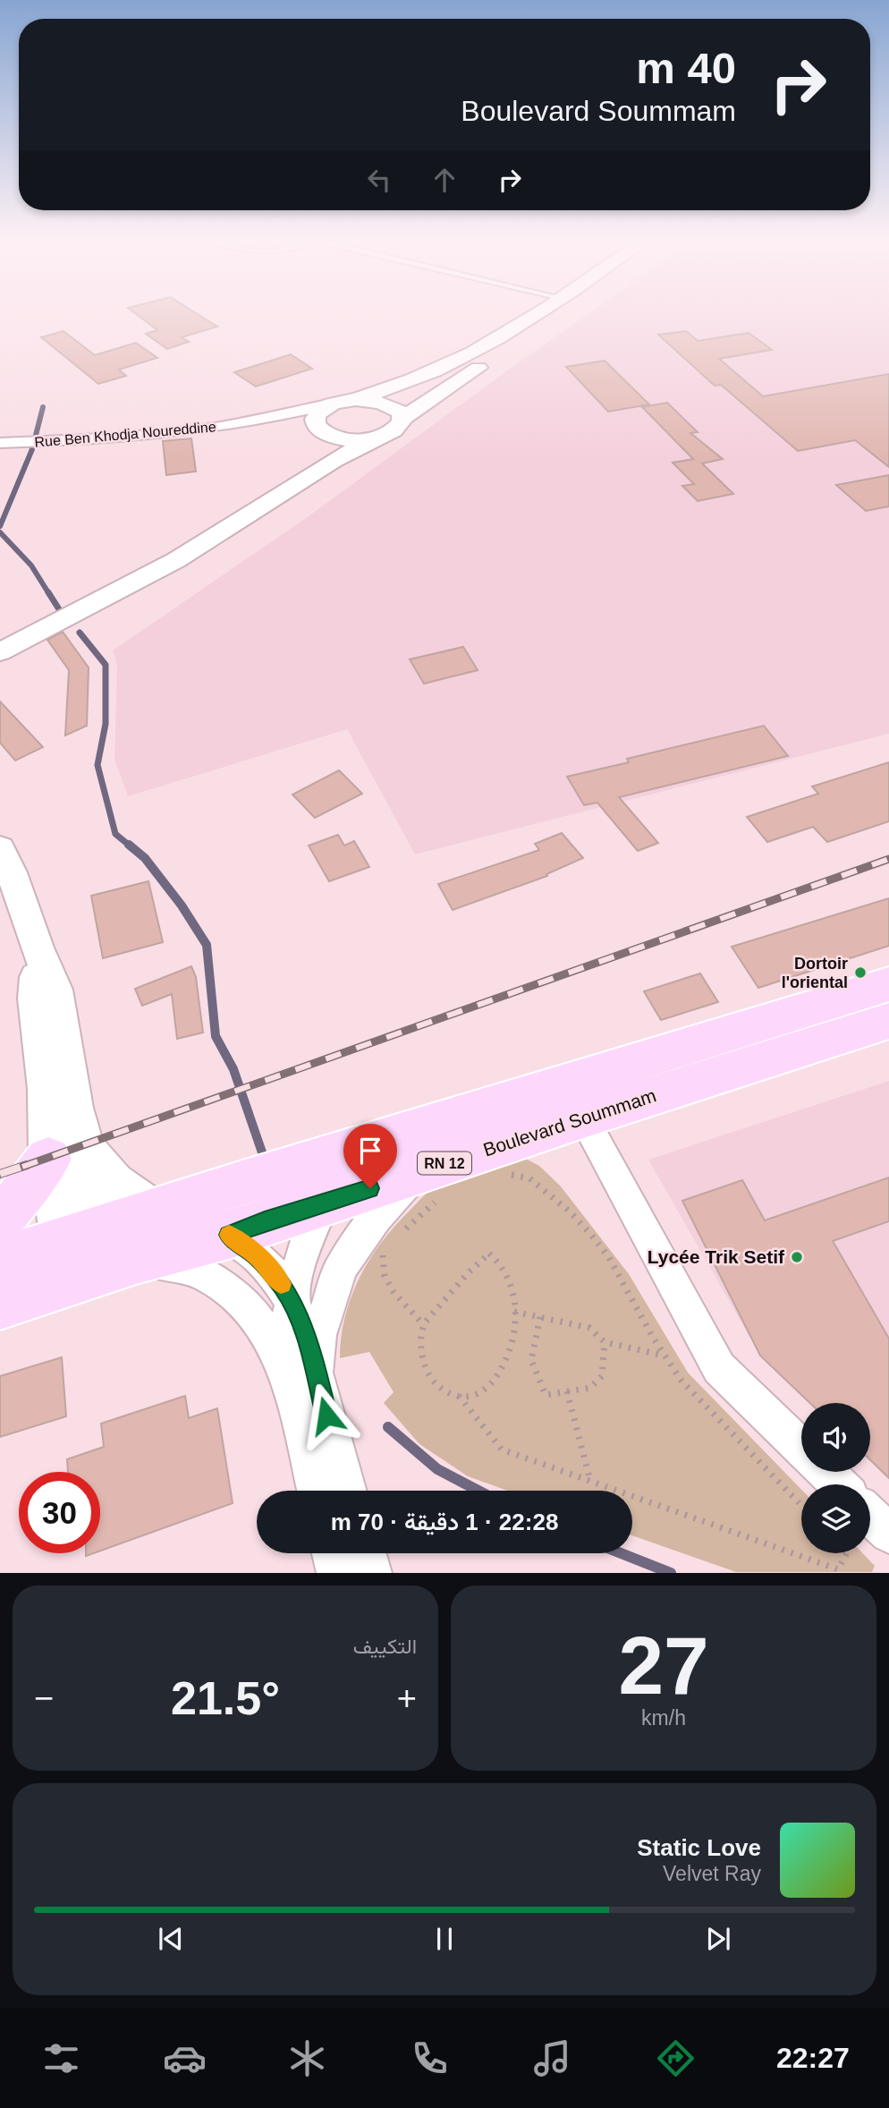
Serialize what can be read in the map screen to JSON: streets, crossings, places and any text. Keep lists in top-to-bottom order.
{
  "streets": {
    "main road": ["Boulevard Soummam", "RN 12"],
    "street": ["Rue Ben Khodja Noureddine"]
  },
  "places": ["Dortoir l'oriental", "Lycée Trik Setif"],
  "page": {
    "turn": ["40 m", "Boulevard Soummam"],
    "limit": "30",
    "trip": "22:28 · 1 دقيقة · 70 m",
    "tile": [
      ["27", "km/h"],
      "التكييف"
    ],
    "heat": ["−", "21.5°", "+"],
    "song": ["Static Love", "Velvet Ray"],
    "tabs": "22:27"
  }
}
